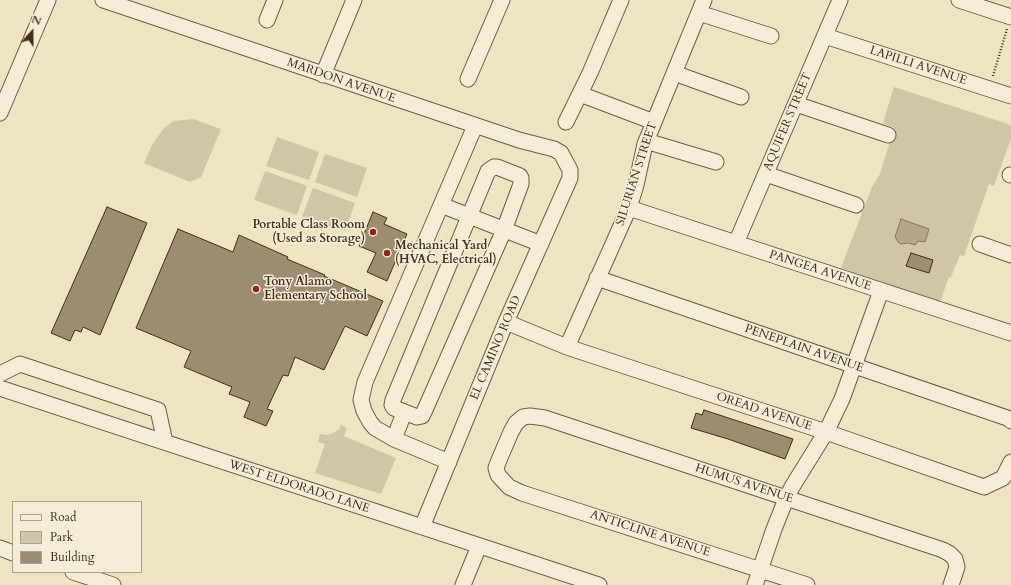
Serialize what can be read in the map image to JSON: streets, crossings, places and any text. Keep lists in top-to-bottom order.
{
  "streets": {
    "street": [
      "LAPILLI AVENUE",
      "MARDON AVENUE",
      "AQUIFER STREET",
      "SILURIAN STREET",
      "PANGEA AVENUE",
      "EL CAMINO ROAD",
      "PENEPLAIN AVENUE",
      "OREAD AVENUE",
      "HUMUS AVENUE",
      "WEST ELDORADO LANE",
      "ANTICLINE AVENUE"
    ]
  },
  "crossings": [
    ["LAPILLI AVENUE", "AQUIFER STREET"],
    ["MARDON AVENUE", "EL CAMINO ROAD"],
    ["AQUIFER STREET", "PANGEA AVENUE"],
    ["SILURIAN STREET", "PANGEA AVENUE"],
    ["SILURIAN STREET", "PENEPLAIN AVENUE"],
    ["SILURIAN STREET", "OREAD AVENUE"],
    ["EL CAMINO ROAD", "OREAD AVENUE"],
    ["EL CAMINO ROAD", "WEST ELDORADO LANE"],
    ["HUMUS AVENUE", "ANTICLINE AVENUE"]
  ],
  "places": ["Portable Class Room (Used as Storage)", "Mechanical Yard (HVAC, Electrical)", "Tony Alamo Elementary School"],
  "legend": ["Road", "Park", "Building"],
  "north": "top"
}
